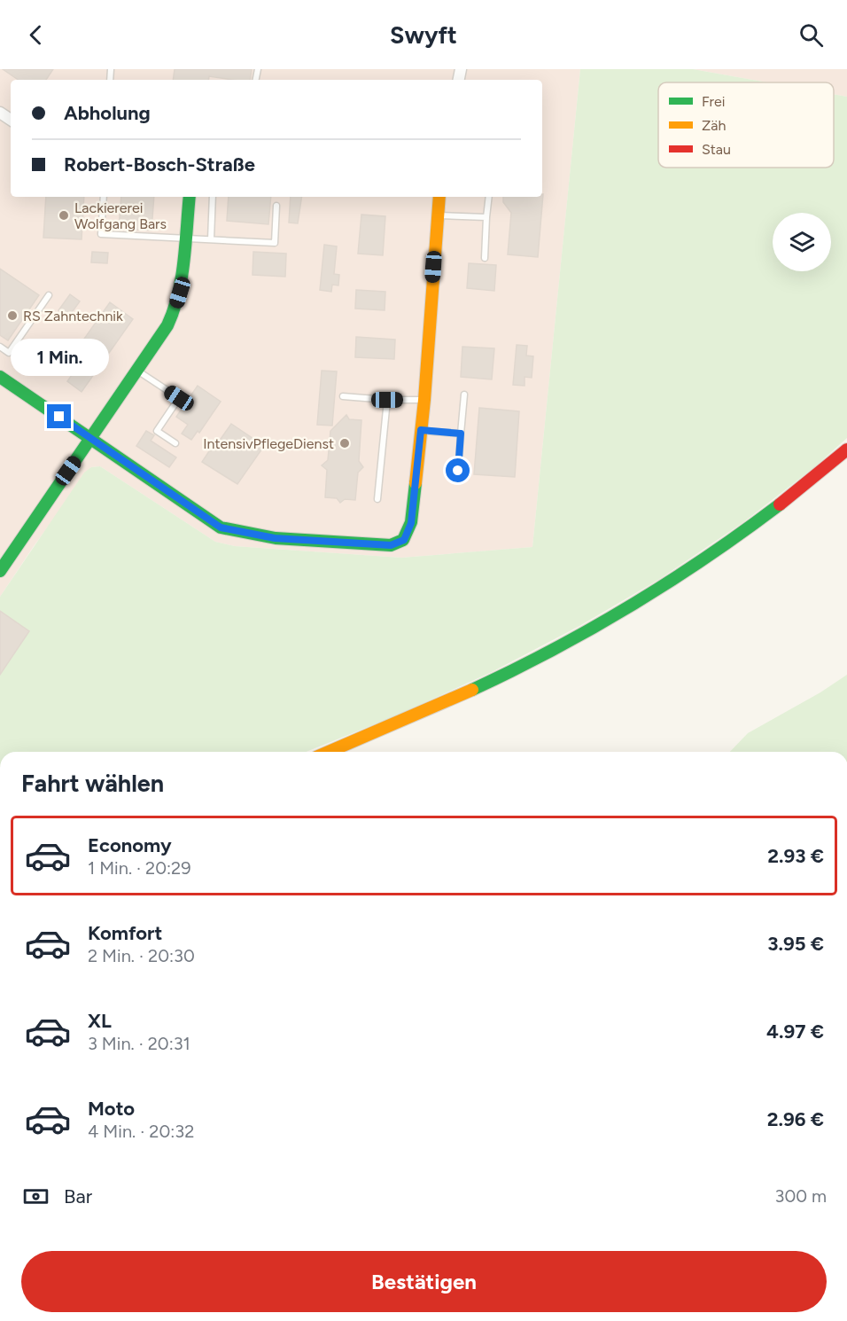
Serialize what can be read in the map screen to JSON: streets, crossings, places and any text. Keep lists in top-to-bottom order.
{
  "places": ["Lackiererei Wolfgang Bars", "RS Zahntechnik", "IntensivPflegeDienst"],
  "legend": ["Frei", "Zäh", "Stau"],
  "page": {
    "header": "Swyft",
    "banner": ["Abholung", "Robert-Bosch-Straße"],
    "bubble": "1 Min.",
    "heading": "Fahrt wählen",
    "list": [
      {
        "name": "Economy",
        "note": "1 Min. · 20:29",
        "value": "2.93 €"
      },
      {
        "name": "Komfort",
        "note": "2 Min. · 20:30",
        "value": "3.95 €"
      },
      {
        "name": "XL",
        "note": "3 Min. · 20:31",
        "value": "4.97 €"
      },
      {
        "name": "Moto",
        "note": "4 Min. · 20:32",
        "value": "2.96 €"
      }
    ],
    "pay": ["Bar", "300 m"],
    "buttons": "Bestätigen"
  }
}
